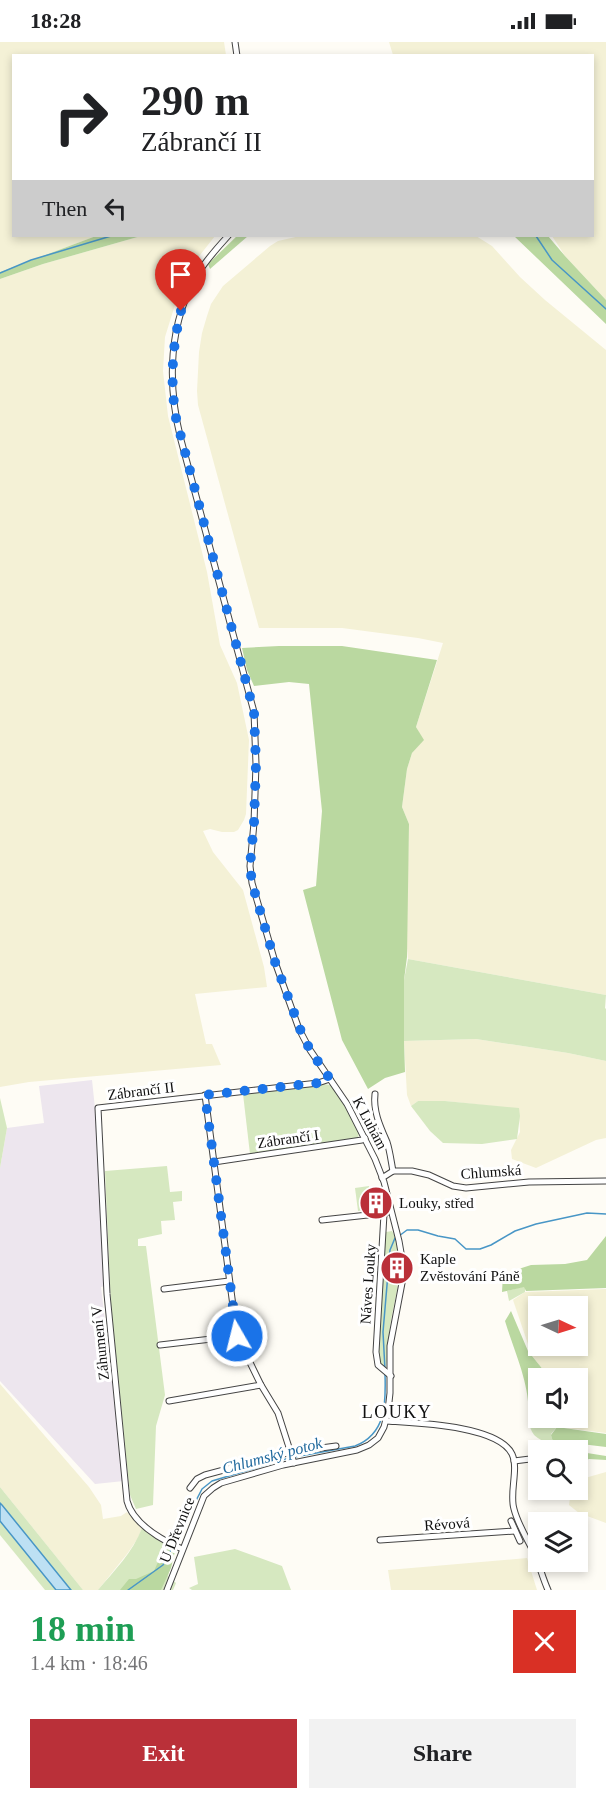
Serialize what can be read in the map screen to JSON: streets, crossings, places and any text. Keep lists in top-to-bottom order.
{
  "streets": {
    "street": [
      "Zábrančí II",
      "K Luhám",
      "Zábrančí I",
      "Chlumská",
      "Náves Louky",
      "Záhumení V",
      "Révová",
      "U Dřevnice"
    ]
  },
  "crossings": [
    ["Zábrančí II", "K Luhám"],
    ["Zábrančí II", "Záhumení V"],
    ["K Luhám", "Zábrančí I"],
    ["K Luhám", "Náves Louky"],
    ["Záhumení V", "U Dřevnice"]
  ],
  "districts": ["LOUKY"],
  "water": ["Chlumský potok"],
  "places": {
    "building": ["Louky, střed", "Kaple Zvěstování Páně"]
  },
  "north": "right",
  "page": {
    "status": "18:28",
    "turn": ["290 m", "Zábrančí II"],
    "then": "Then",
    "heading": ["18 min", "1.4 km · 18:46"],
    "buttons": ["Exit", "Share"]
  }
}
